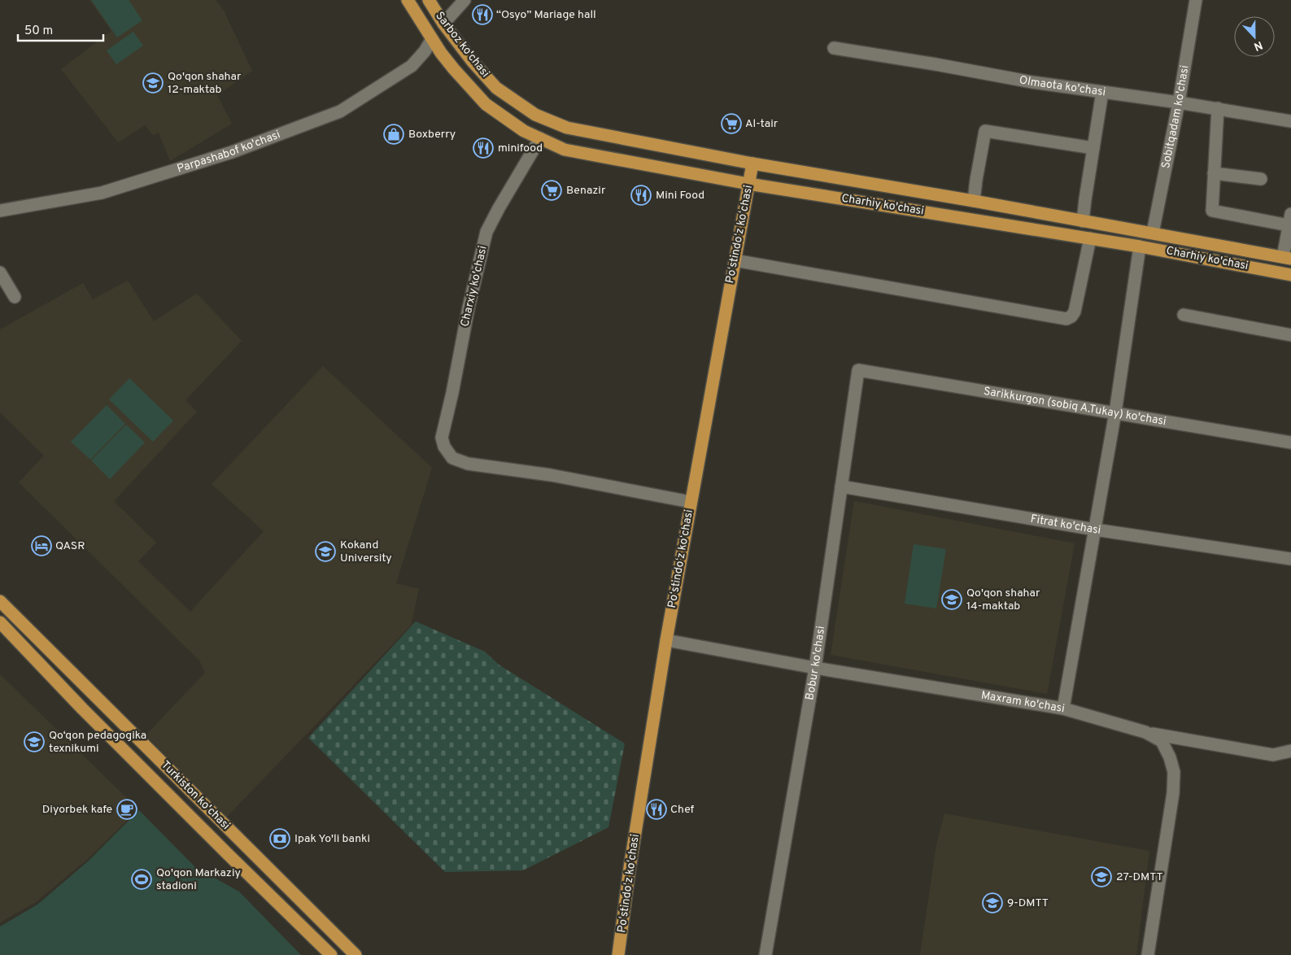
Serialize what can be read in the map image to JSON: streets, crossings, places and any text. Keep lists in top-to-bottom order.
{
  "streets": {
    "main road": [
      "Sarboz ko'chasi",
      "Charhiy ko'chasi",
      "Poʻstindoʻz koʻchasi",
      "Turkiston ko'chasi"
    ],
    "street": [
      "Olmaota ko'chasi",
      "Sobitqadam ko'chasi",
      "Parpashabof ko'chasi",
      "Charxiy ko'chasi",
      "Sarikkurgon (sobiq A.Tukay) ko'chasi",
      "Fitrat ko'chasi",
      "Bobur ko'chasi",
      "Maxram ko'chasi"
    ]
  },
  "crossings": [
    ["Sarboz ko'chasi", "Parpashabof ko'chasi"],
    ["Sarboz ko'chasi", "Charhiy ko'chasi"],
    ["Olmaota ko'chasi", "Sobitqadam ko'chasi"],
    ["Sobitqadam ko'chasi", "Charhiy ko'chasi"],
    ["Charhiy ko'chasi", "Poʻstindoʻz koʻchasi"],
    ["Charhiy ko'chasi", "Charxiy ko'chasi"],
    ["Poʻstindoʻz koʻchasi", "Charxiy ko'chasi"],
    ["Poʻstindoʻz koʻchasi", "Maxram ko'chasi"],
    ["Sarikkurgon (sobiq A.Tukay) ko'chasi", "Bobur ko'chasi"],
    ["Fitrat ko'chasi", "Bobur ko'chasi"],
    ["Bobur ko'chasi", "Maxram ko'chasi"]
  ],
  "places": {
    "restaurant": [
      "“Osyo” Mariage hall",
      "minifood",
      "Mini Food",
      "Chef"
    ],
    "school or university": [
      "Qo'qon shahar 12-maktab",
      "Kokand University",
      "Qo'qon shahar 14-maktab",
      "Qo‘qon pedagogika texnikumi",
      "27-DMTT",
      "9-DMTT"
    ],
    "supermarket": ["Al-tair", "Benazir"],
    "shop": ["Boxberry"],
    "hotel": ["QASR"],
    "cafe": ["Diyorbek kafe"],
    "bank": ["Ipak Yo'li banki"],
    "sports": ["Qo'qon Markaziy stadioni"]
  },
  "scale_bar": "50 m",
  "north": "bottom"
}
